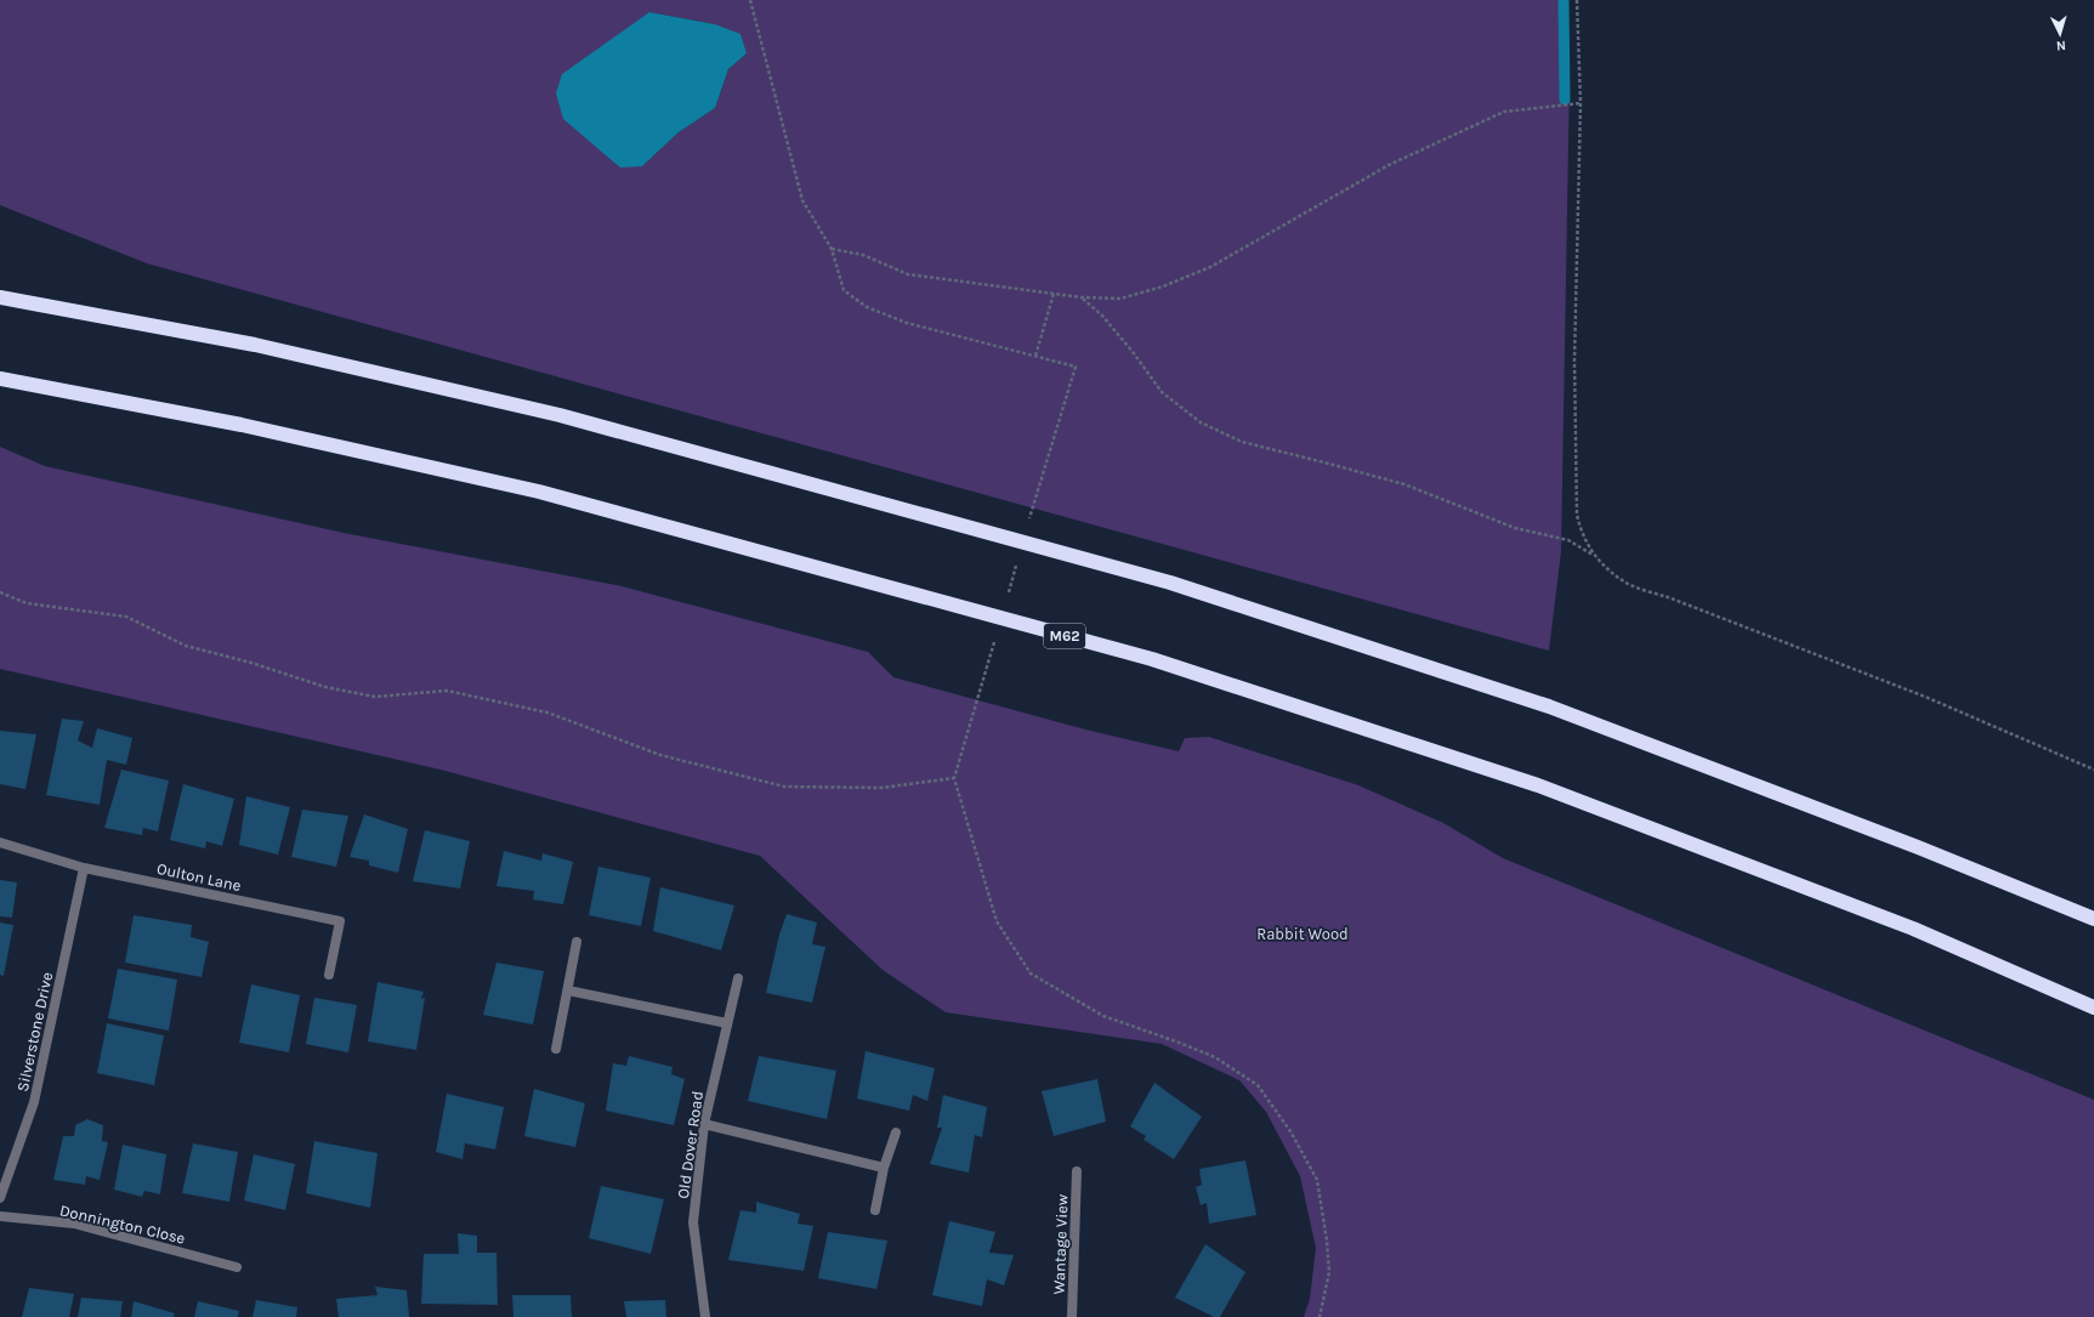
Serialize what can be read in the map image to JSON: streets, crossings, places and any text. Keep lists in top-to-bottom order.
{
  "streets": {
    "highway": ["M62"],
    "street": [
      "Oulton Lane",
      "Silverstone Drive",
      "Old Dover Road",
      "Donnington Close",
      "Wantage View"
    ]
  },
  "crossings": [
    ["Oulton Lane", "Silverstone Drive"]
  ],
  "parks": ["Rabbit Wood"],
  "north": "bottom"
}
